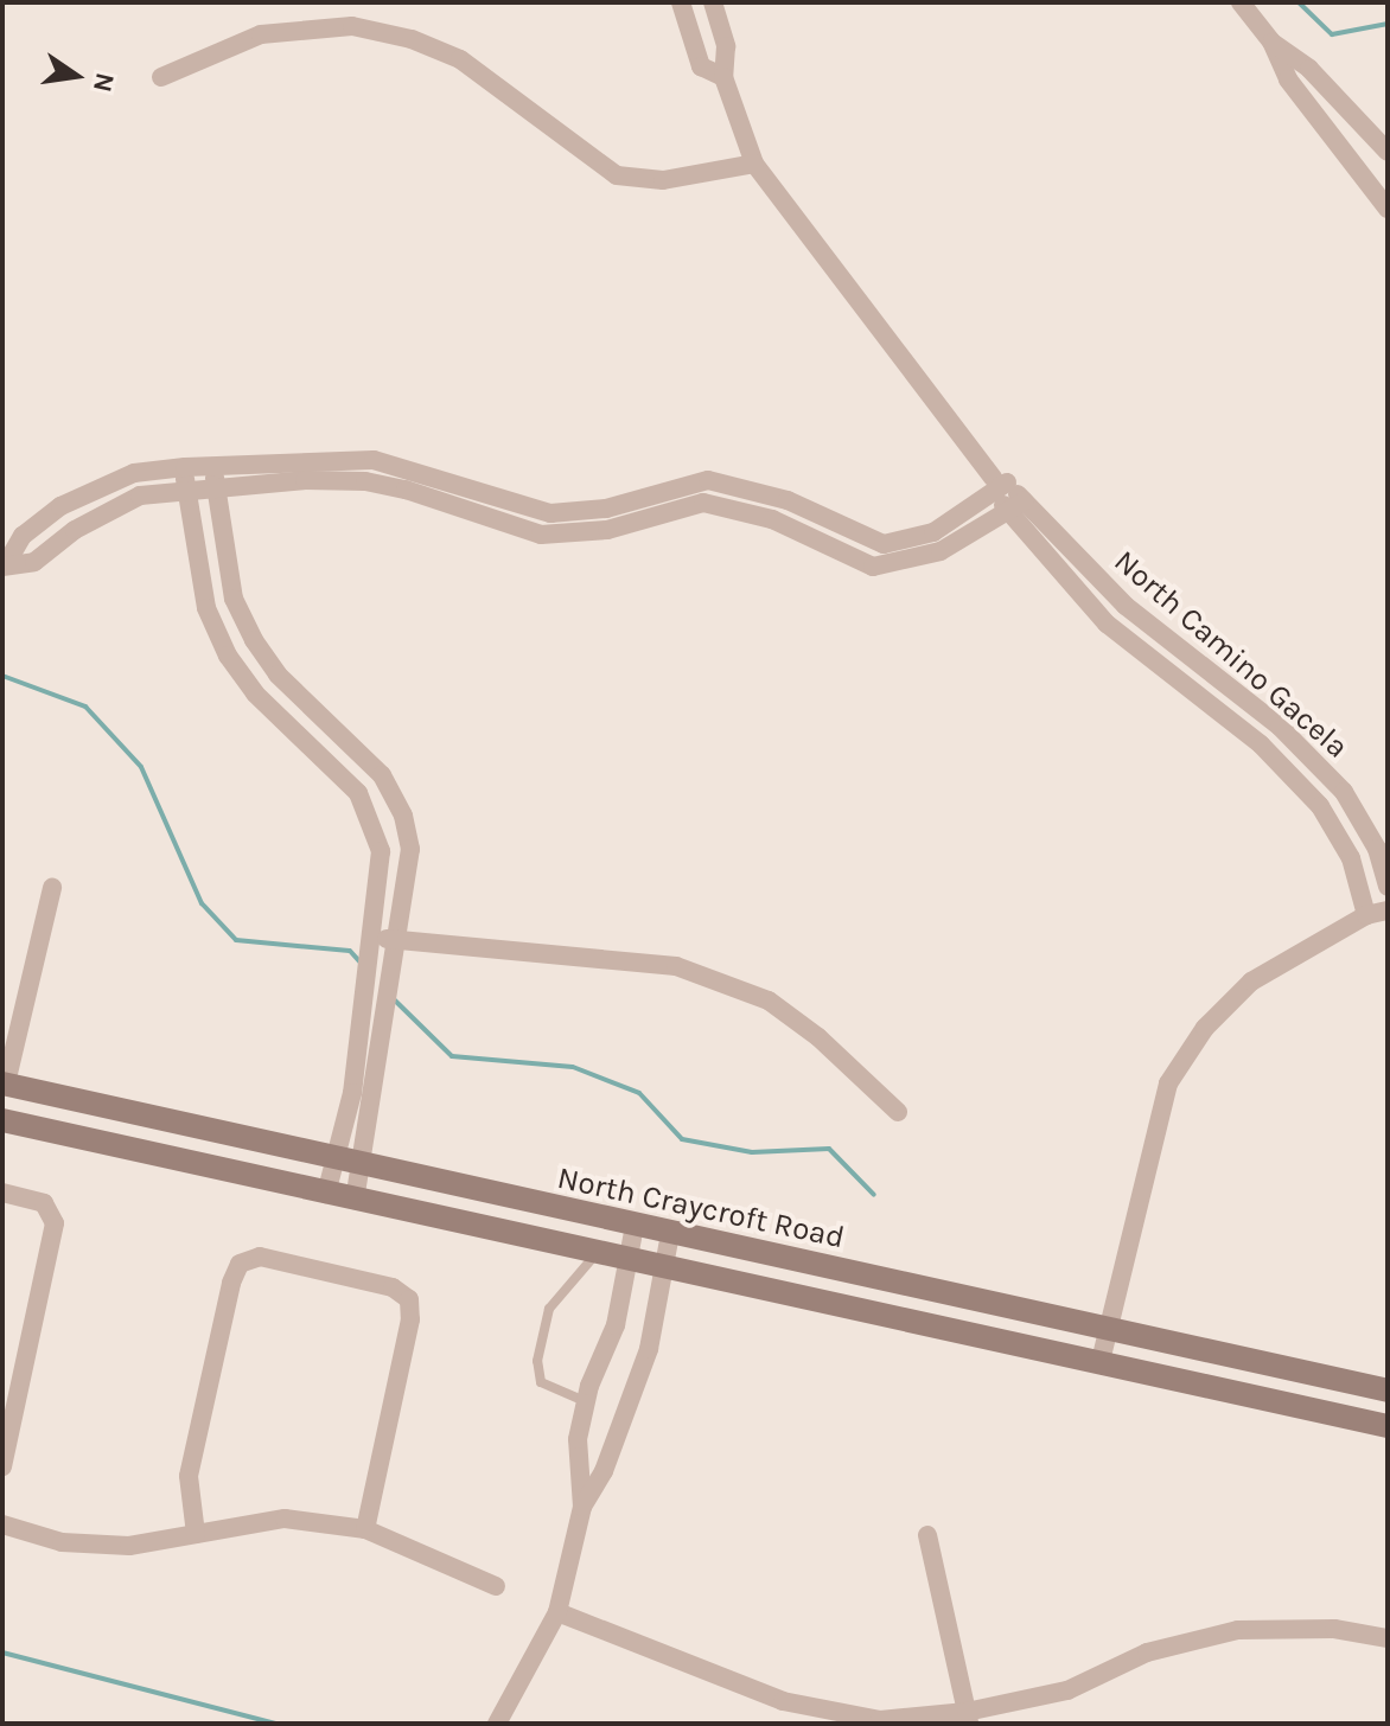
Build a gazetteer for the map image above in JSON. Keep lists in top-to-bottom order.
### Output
{
  "streets": {
    "main road": ["North Craycroft Road"],
    "street": ["North Camino Gacela"]
  },
  "north": "right"
}
